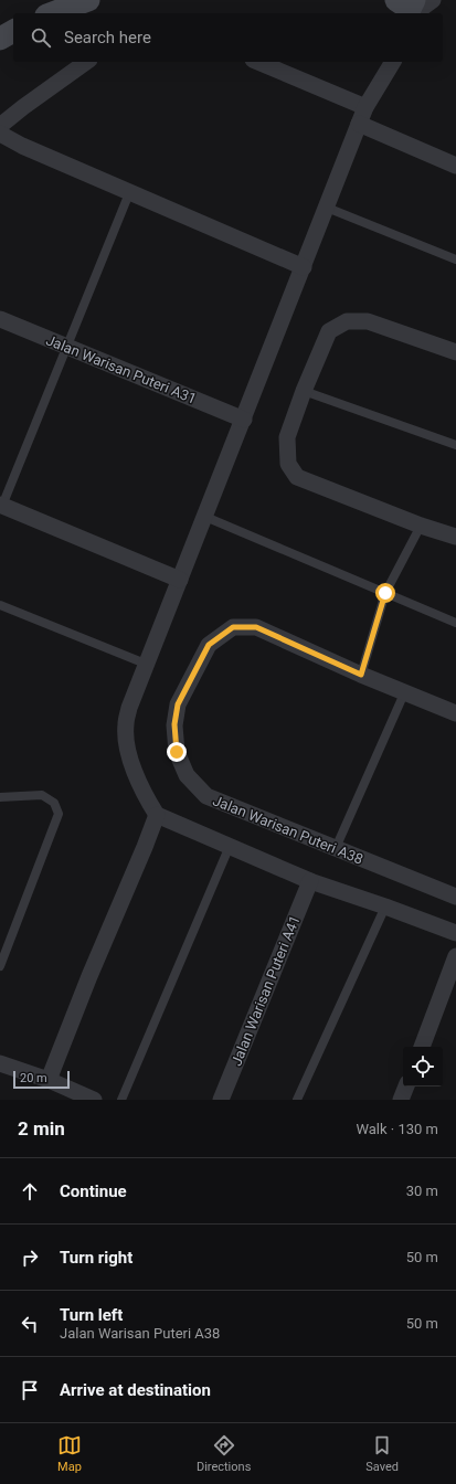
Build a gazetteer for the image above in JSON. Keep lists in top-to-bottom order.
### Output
{
  "streets": {
    "street": ["Jalan Warisan Puteri A31", "Jalan Warisan Puteri A38", "Jalan Warisan Puteri A41"]
  },
  "scale_bar": "20 m",
  "page": {
    "search": "Search here",
    "scale": "20 m",
    "heading": ["2 min", "Walk · 130 m"],
    "list": [
      ["Continue", "30 m"],
      ["Turn right", "50 m"],
      ["Turn left", "Jalan Warisan Puteri A38", "50 m"],
      "Arrive at destination"
    ],
    "nav": ["Map", "Directions", "Saved"]
  }
}
